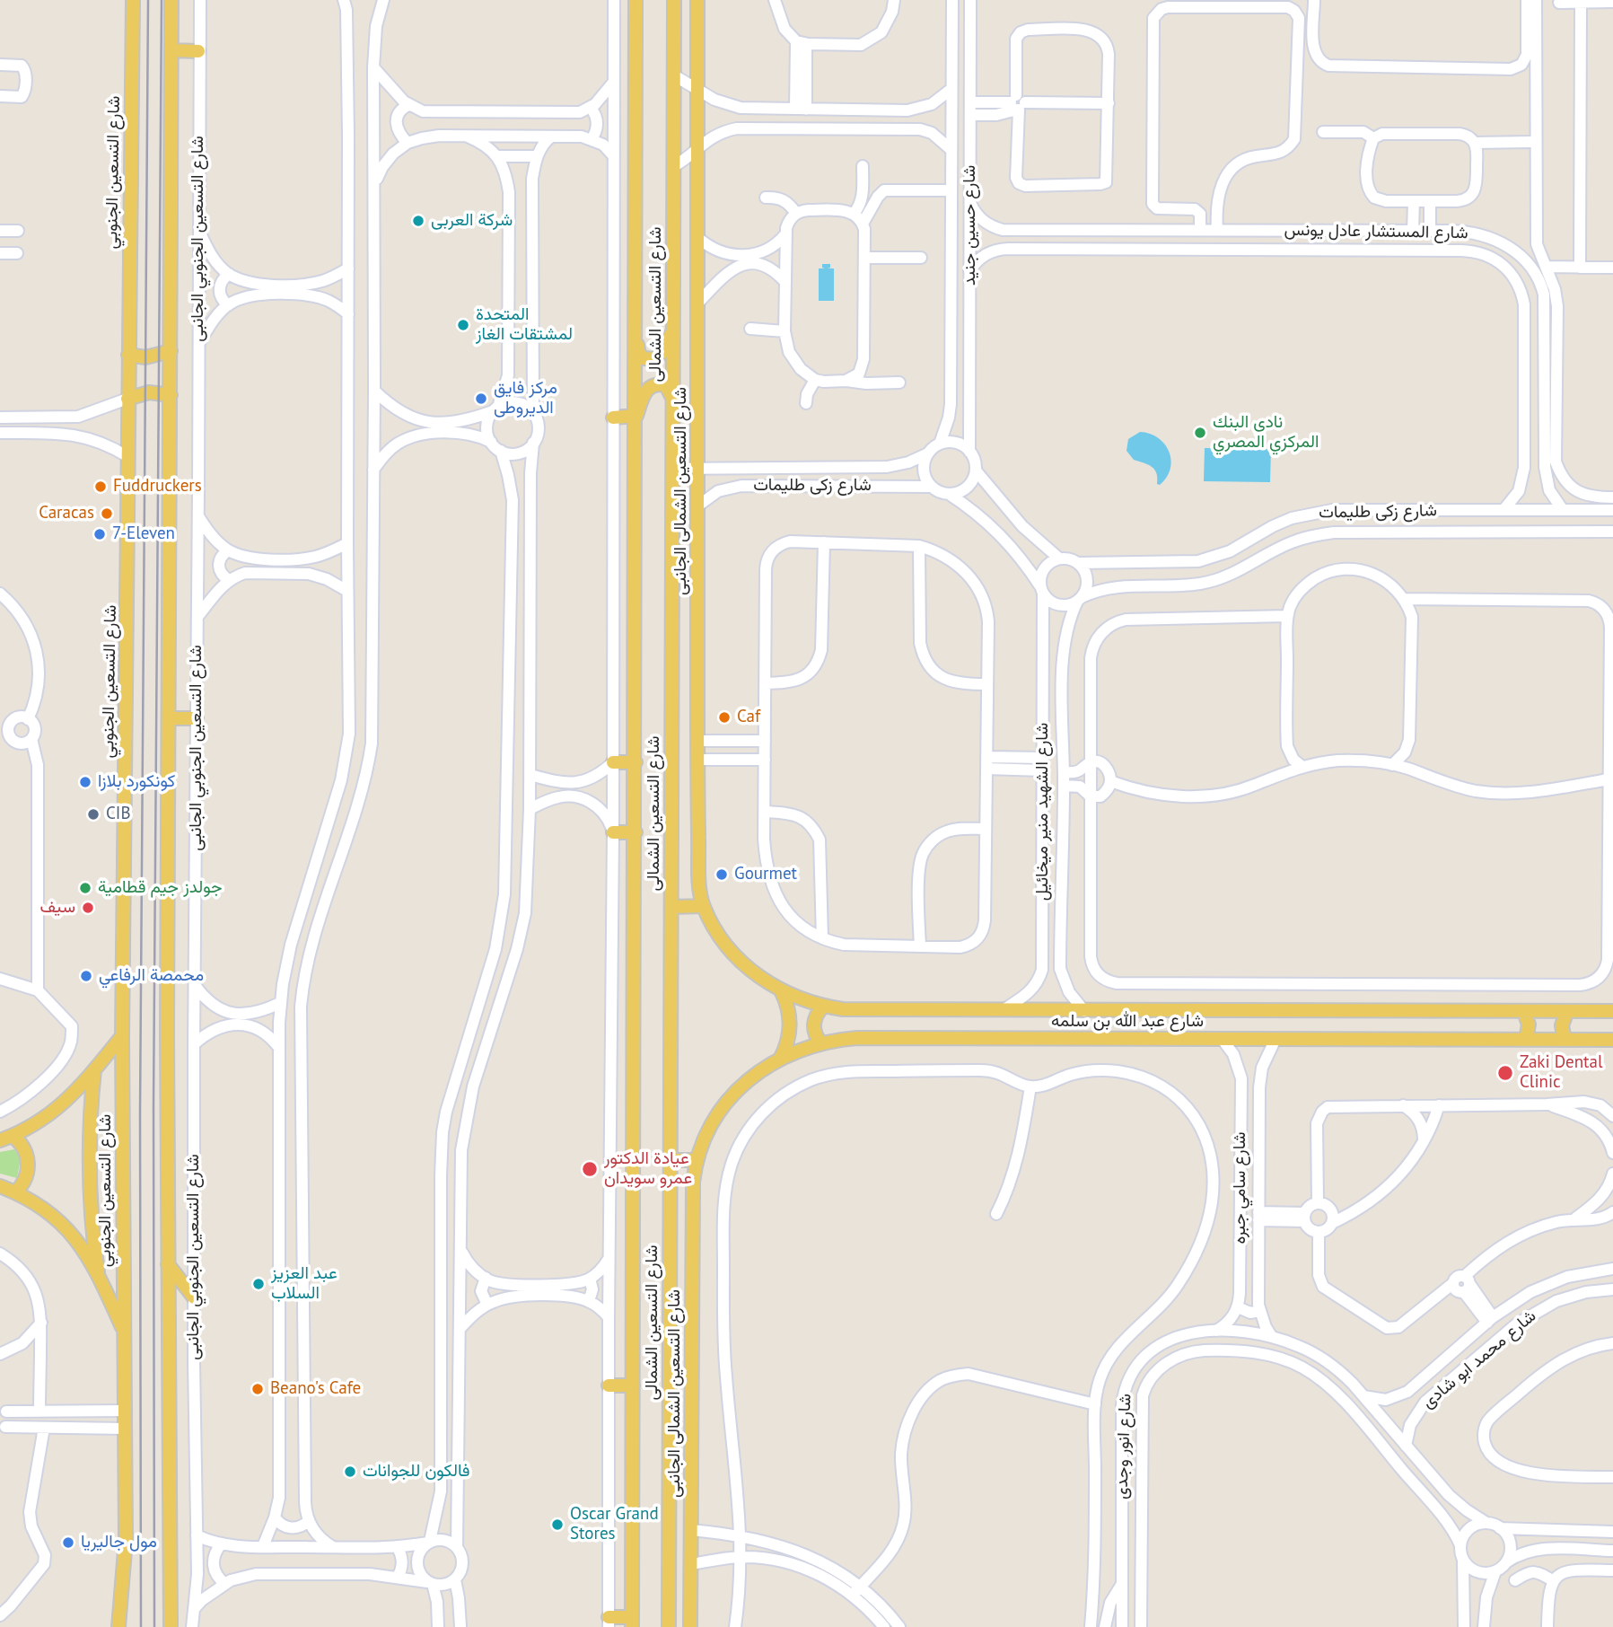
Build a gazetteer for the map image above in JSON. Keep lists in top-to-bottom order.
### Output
{
  "streets": {
    "main road": [
      "شارع التسعين الجنوبي",
      "شارع التسعين الشمالى",
      "شارع التسعين الشمالى الجانبى",
      "شارع عبد الله بن سلمه"
    ],
    "street": [
      "شارع حسين جنيد",
      "شارع المستشار عادل يونس",
      "شارع التسعين الجنوبي الجانبى",
      "شارع زكى طليمات",
      "شارع الشهيد منير ميخائيل",
      "شارع سامي جبره",
      "شارع محمد ابو شادى",
      "شارع انور وجدى"
    ]
  },
  "crossings": [
    ["شارع حسين جنيد", "شارع المستشار عادل يونس"],
    ["شارع حسين جنيد", "شارع زكى طليمات"],
    ["شارع المستشار عادل يونس", "شارع زكى طليمات"],
    ["شارع التسعين الشمالى", "شارع زكى طليمات"],
    ["شارع زكى طليمات", "شارع التسعين الشمالى الجانبى"],
    ["شارع زكى طليمات", "شارع الشهيد منير ميخائيل"],
    ["شارع التسعين الشمالى الجانبى", "شارع عبد الله بن سلمه"],
    ["شارع الشهيد منير ميخائيل", "شارع عبد الله بن سلمه"],
    ["شارع عبد الله بن سلمه", "شارع سامي جبره"],
    ["شارع سامي جبره", "شارع انور وجدى"],
    ["شارع محمد ابو شادى", "شارع انور وجدى"]
  ],
  "places": [
    "شركة العربى",
    "المتحدة لمشتقات الغاز",
    "مركز فايق الديروطى",
    "نادي البنك المركزي المصري",
    "Fuddruckers",
    "Caracas",
    "7-Eleven",
    "Caf",
    "كونكورد بلازا",
    "CIB",
    "Gourmet",
    "جولدز جيم قطامية",
    "سيف",
    "محمصة الرفاعي",
    "Zaki Dental Clinic",
    "عيادة الدكتور عمرو سويدان",
    "عبد العزيز السلاب",
    "Beano's Cafe",
    "فالكون للجوانات",
    "Oscar Grand Stores",
    "مول جاليريا"
  ]
}
